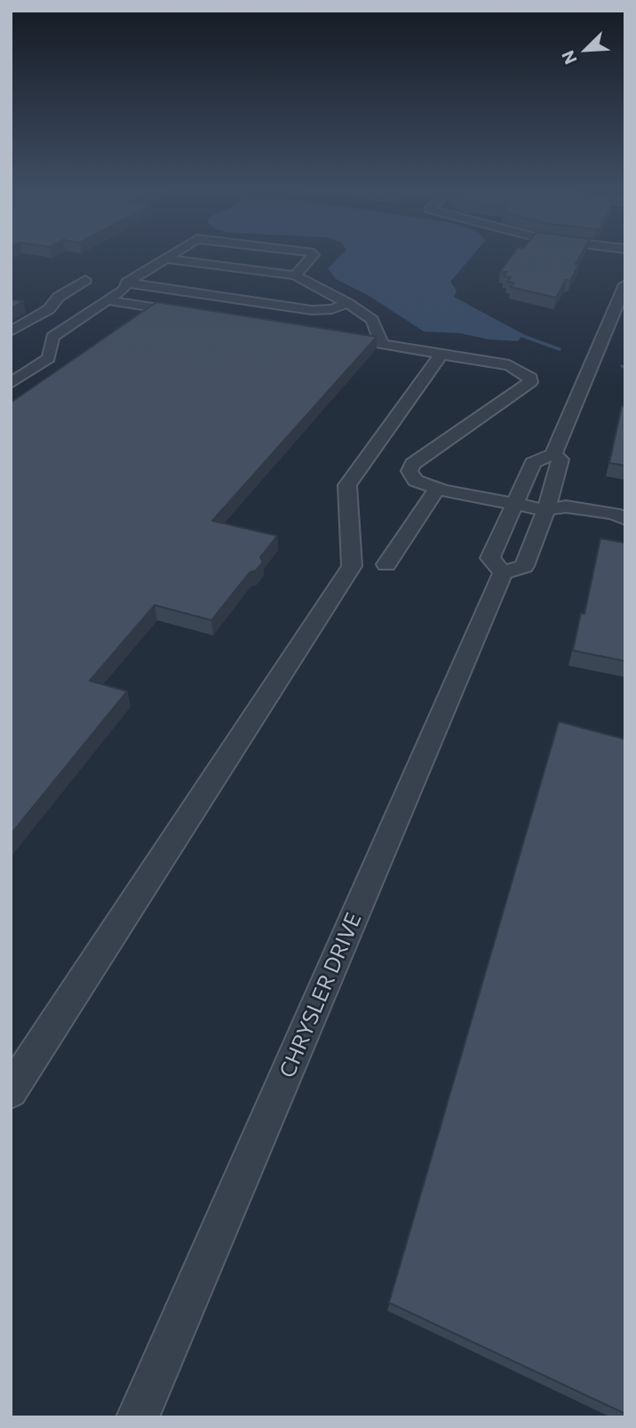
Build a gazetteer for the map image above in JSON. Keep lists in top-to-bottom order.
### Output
{
  "streets": {
    "street": ["CHRYSLER DRIVE"]
  },
  "north": "bottom left"
}
